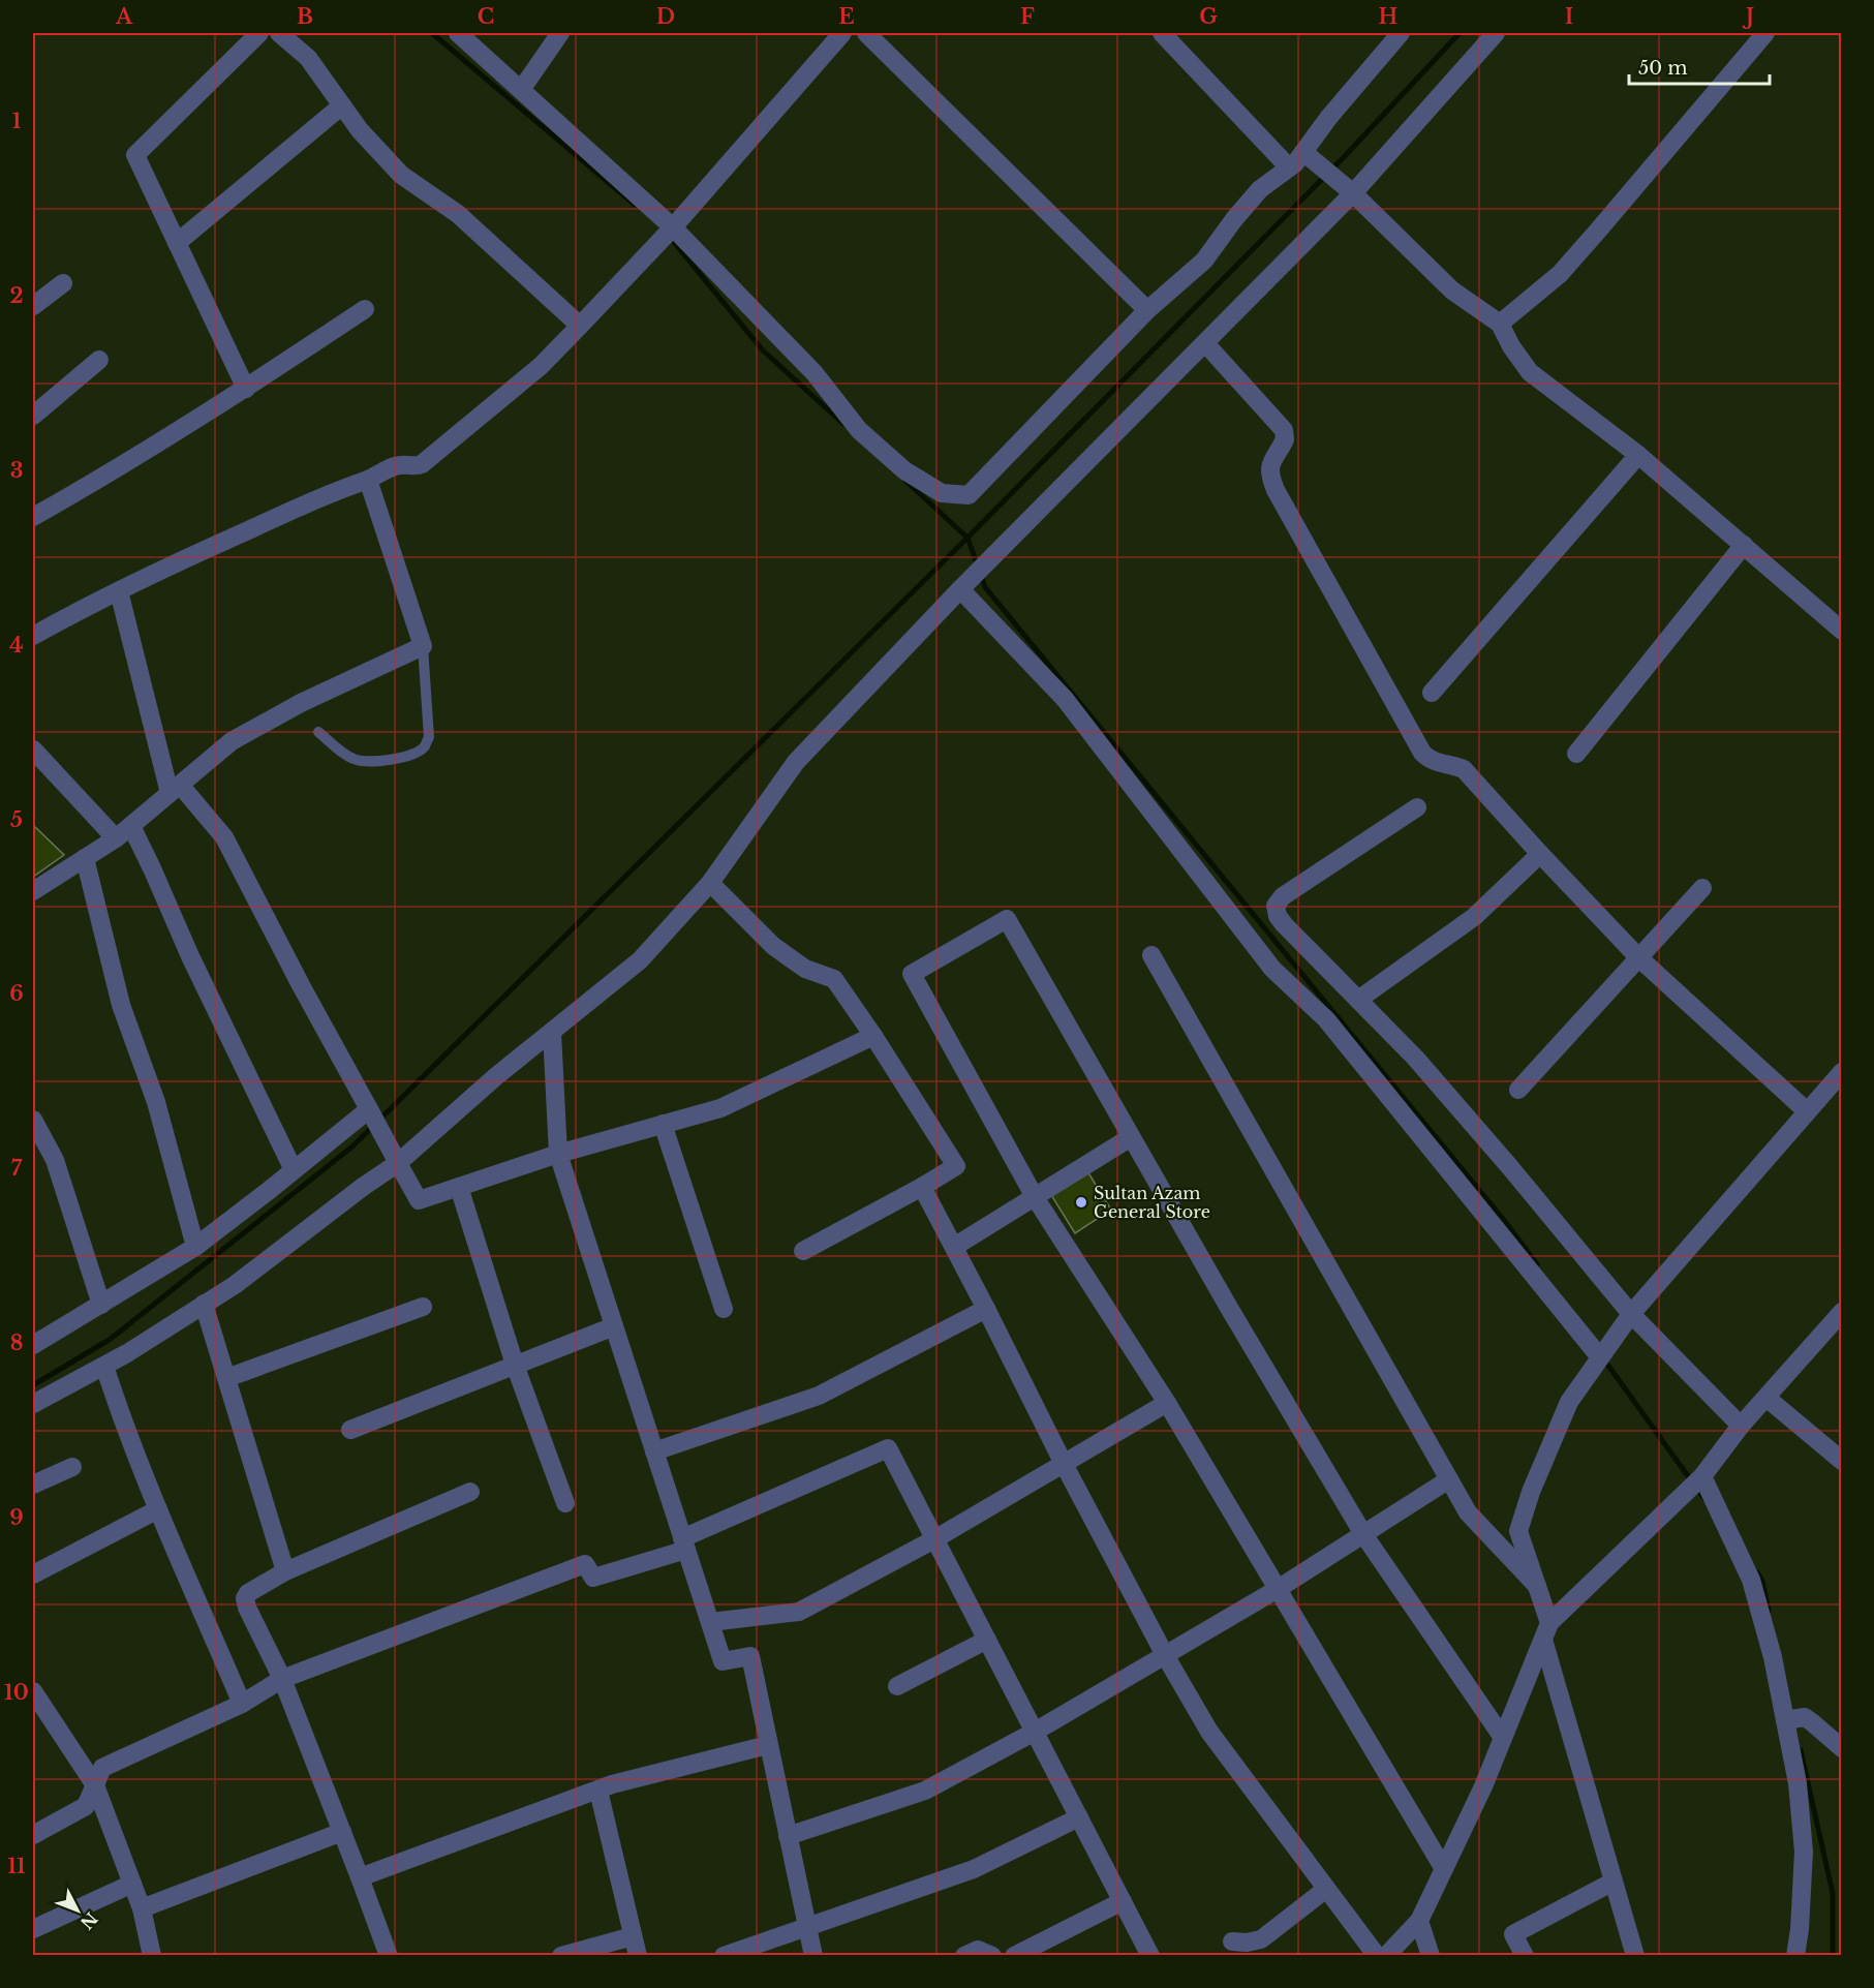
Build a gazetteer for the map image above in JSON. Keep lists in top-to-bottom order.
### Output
{
  "places": ["Sultan Azam General Store"],
  "scale_bar": "50 m",
  "north": "bottom right",
  "grid": {
    "columns": [
      "A",
      "B",
      "C",
      "D",
      "E",
      "F",
      "G",
      "H",
      "I",
      "J"
    ],
    "rows": [
      "1",
      "2",
      "3",
      "4",
      "5",
      "6",
      "7",
      "8",
      "9",
      "10",
      "11"
    ]
  }
}
